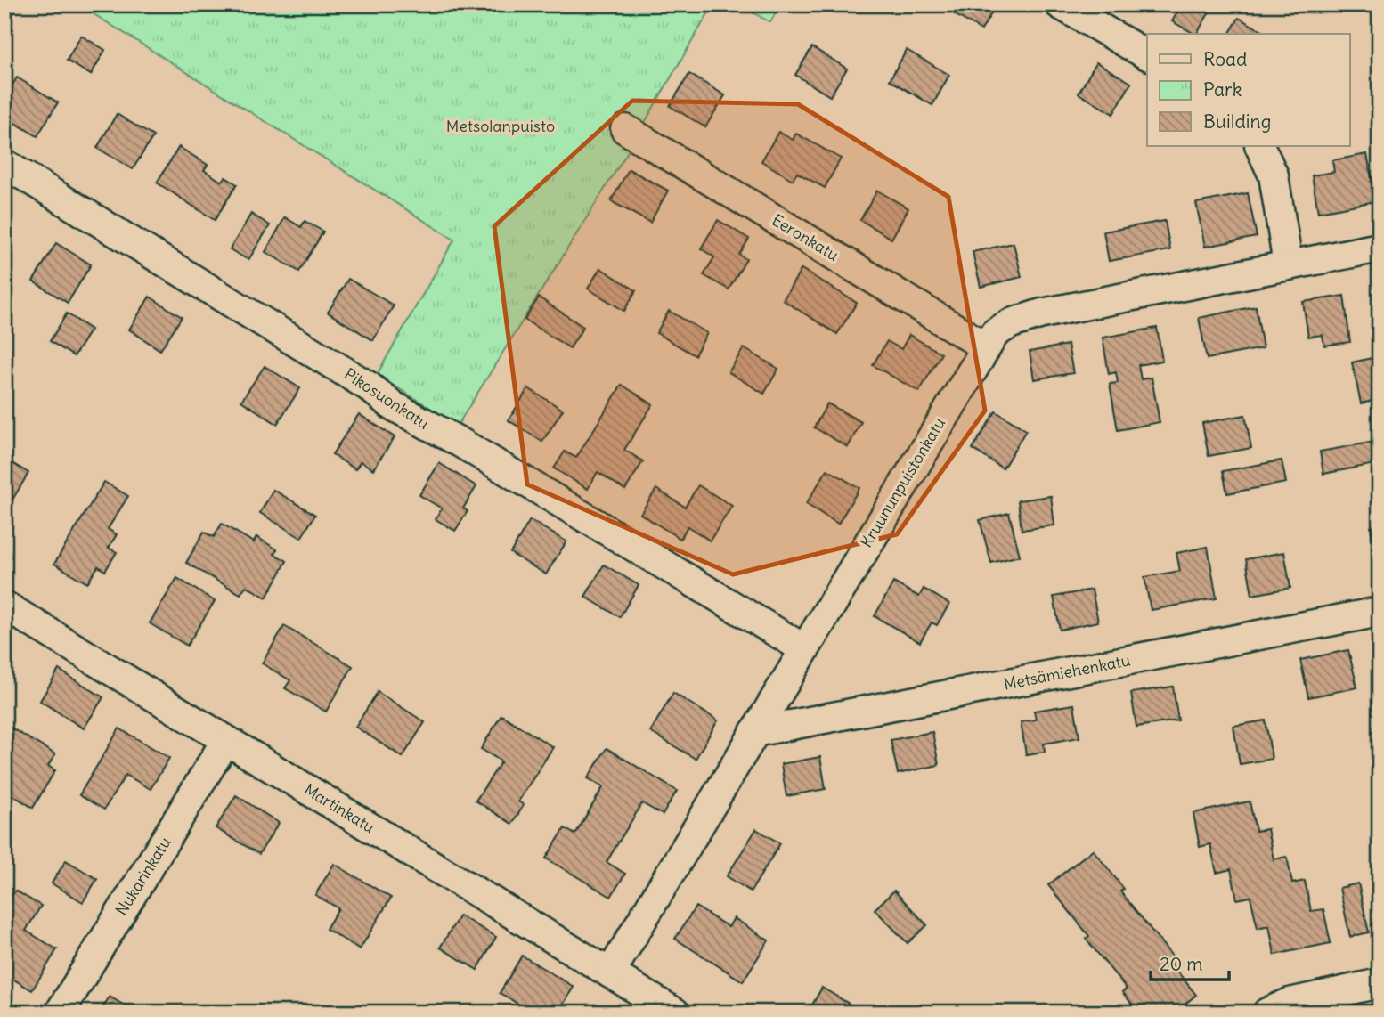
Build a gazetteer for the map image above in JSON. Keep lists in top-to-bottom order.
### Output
{
  "streets": {
    "street": [
      "Eeronkatu",
      "Pikosuonkatu",
      "Kruununpuistonkatu",
      "Metsämiehenkatu",
      "Martinkatu",
      "Nukarinkatu"
    ]
  },
  "crossings": [
    ["Eeronkatu", "Kruununpuistonkatu"],
    ["Pikosuonkatu", "Kruununpuistonkatu"],
    ["Kruununpuistonkatu", "Metsämiehenkatu"],
    ["Kruununpuistonkatu", "Martinkatu"],
    ["Martinkatu", "Nukarinkatu"]
  ],
  "parks": ["Metsolanpuisto"],
  "legend": ["Road", "Park", "Building"],
  "scale_bar": "20 m"
}
